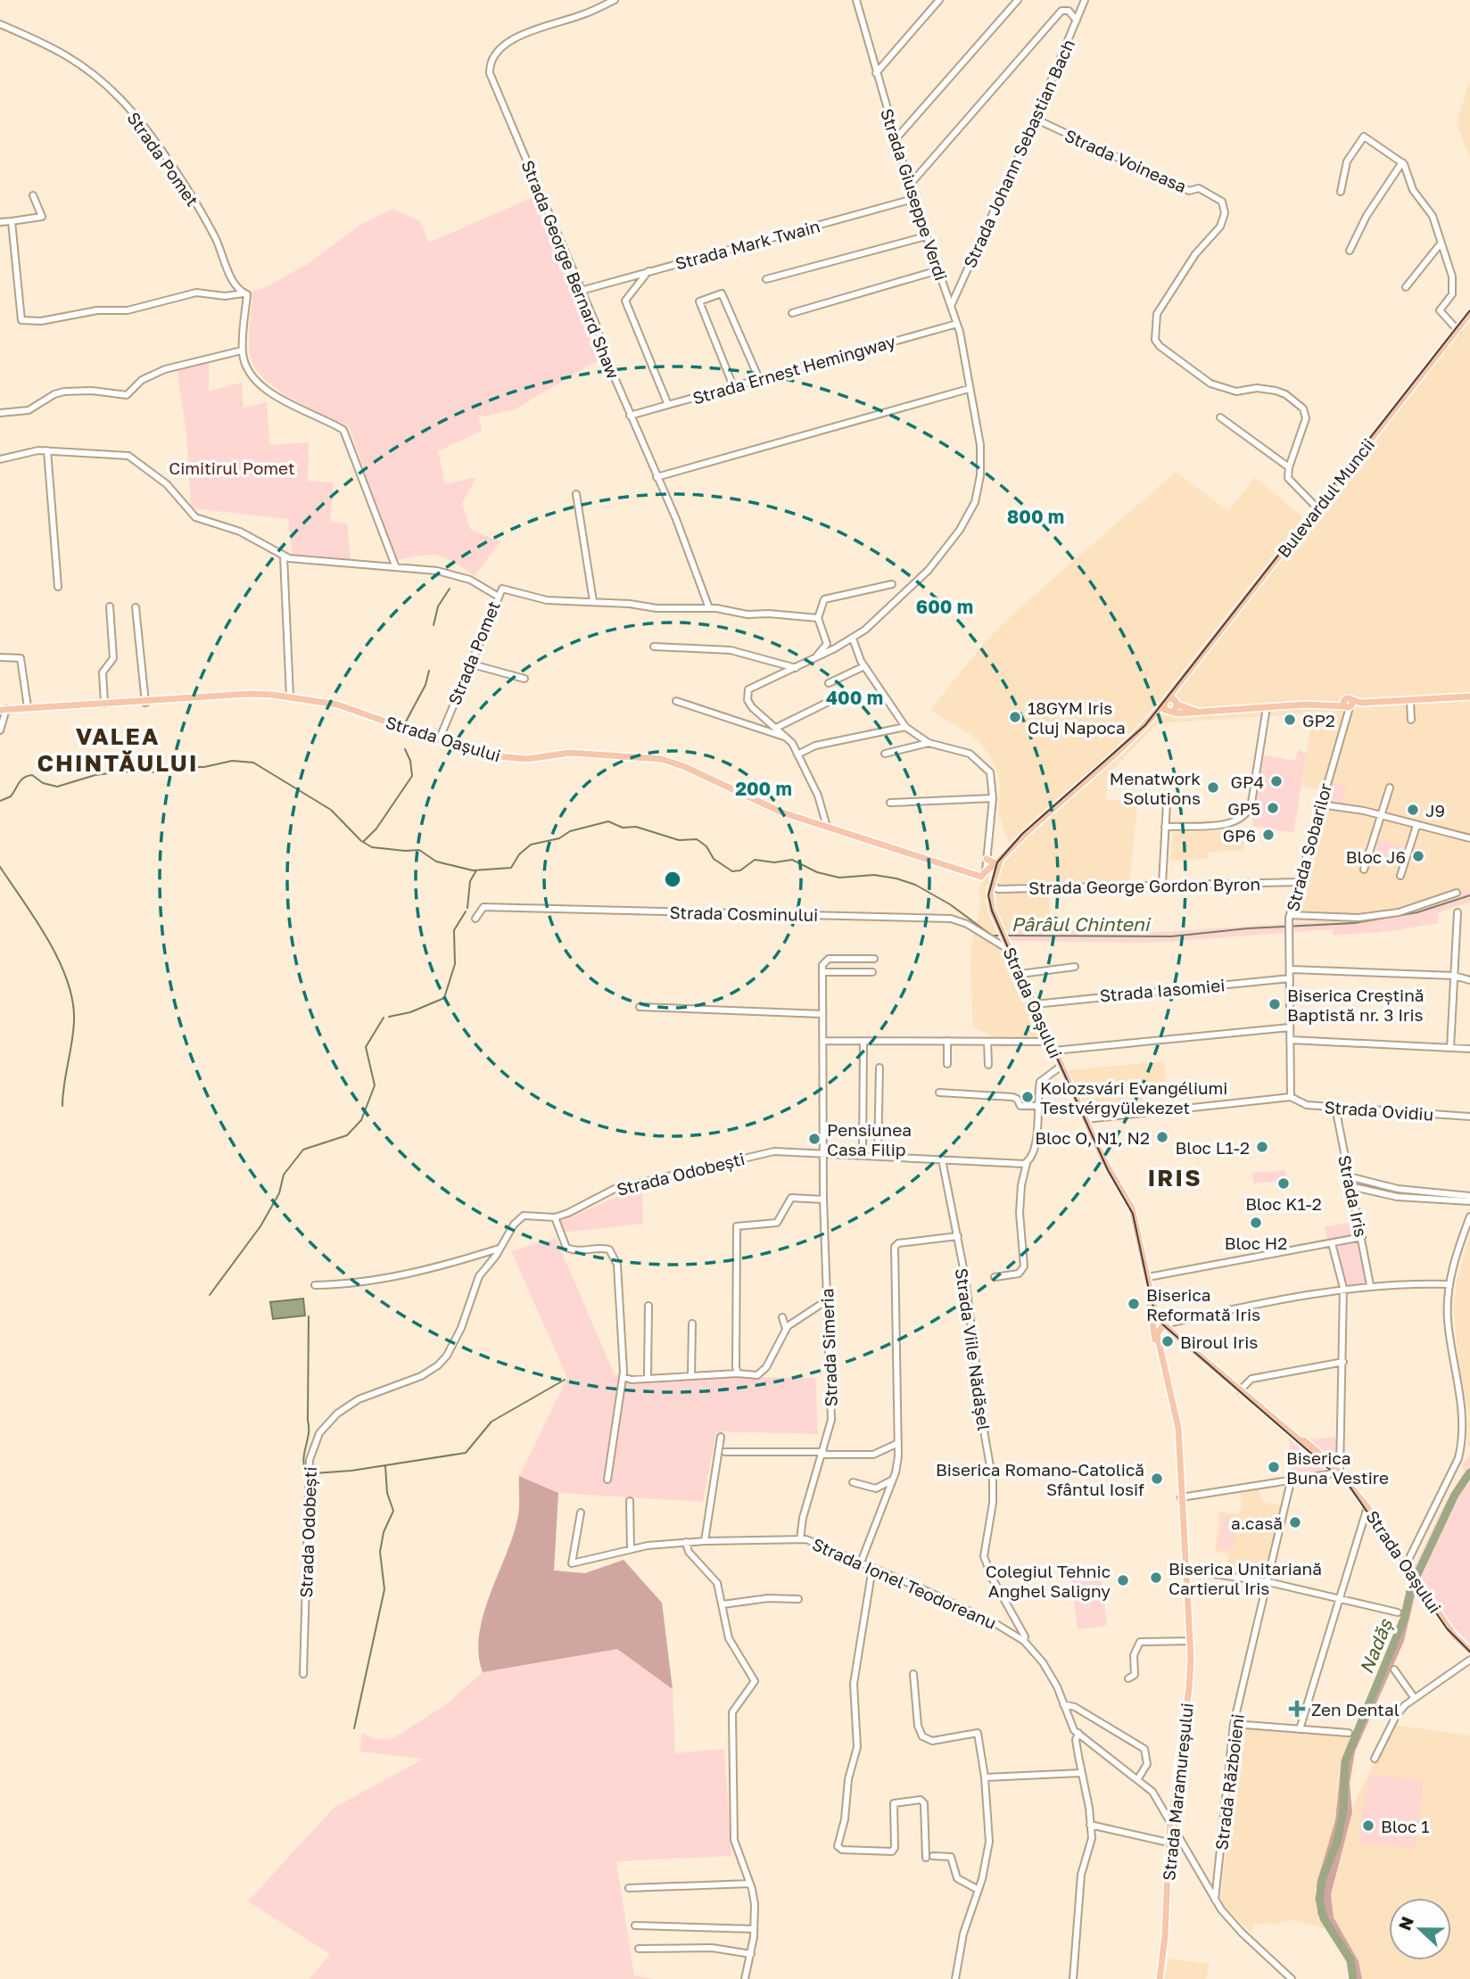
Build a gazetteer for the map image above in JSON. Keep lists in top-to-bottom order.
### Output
{
  "streets": {
    "main road": ["Bulevardul Muncii", "Strada Oașului", "Strada Maramureșului"],
    "street": [
      "Strada Johann Sebastian Bach",
      "Strada Pomet",
      "Strada Voineasa",
      "Strada Giuseppe Verdi",
      "Strada Mark Twain",
      "Strada George Bernard Shaw",
      "Strada Ernest Hemingway",
      "Strada Sobarilor",
      "Strada George Gordon Byron",
      "Strada Cosminului",
      "Strada Iasomiei",
      "Strada Ovidiu",
      "Strada Odobești",
      "Strada Iris",
      "Strada Simeria",
      "Strada Viile Nădășel",
      "Strada Ionel Teodoreanu",
      "Strada Războieni"
    ]
  },
  "crossings": [
    ["Strada Johann Sebastian Bach", "Strada Voineasa"],
    ["Strada Johann Sebastian Bach", "Strada Giuseppe Verdi"],
    ["Strada Pomet", "Strada Oașului"],
    ["Strada Giuseppe Verdi", "Strada Mark Twain"],
    ["Strada Giuseppe Verdi", "Strada Ernest Hemingway"],
    ["Strada Mark Twain", "Strada George Bernard Shaw"],
    ["Strada George Bernard Shaw", "Strada Ernest Hemingway"],
    ["Bulevardul Muncii", "Strada Oașului"],
    ["Bulevardul Muncii", "Strada George Gordon Byron"],
    ["Strada Oașului", "Strada George Gordon Byron"],
    ["Strada Oașului", "Strada Cosminului"],
    ["Strada Oașului", "Strada Iasomiei"],
    ["Strada Oașului", "Strada Iris"],
    ["Strada Oașului", "Strada Maramureșului"],
    ["Strada Sobarilor", "Strada George Gordon Byron"],
    ["Strada Sobarilor", "Strada Iasomiei"],
    ["Strada Sobarilor", "Strada Ovidiu"],
    ["Strada Ovidiu", "Strada Iris"],
    ["Strada Odobești", "Strada Simeria"],
    ["Strada Odobești", "Strada Viile Nădășel"],
    ["Strada Simeria", "Strada Ionel Teodoreanu"],
    ["Strada Viile Nădășel", "Strada Ionel Teodoreanu"]
  ],
  "districts": ["VALEA CHINTĂULUI", "IRIS"],
  "water": ["Pârâul Chinteni", "Nadăș"],
  "parks": ["Cimitirul Pomet"],
  "places": {
    "other": [
      "18GYM Iris Cluj Napoca",
      "GP2",
      "GP4",
      "Menatwork Solutions",
      "GP5",
      "J9",
      "GP6",
      "Bloc J6",
      "Biserica Creștină Baptistă nr. 3 Iris",
      "Kolozsvári Evangéliumi Testvérgyülekezet",
      "Bloc O, N1, N2",
      "Pensiunea Casa Filip",
      "Bloc L1-2",
      "Bloc K1-2",
      "Bloc H2",
      "Biserica Reformată Iris",
      "Biroul Iris",
      "Biserica Buna Vestire",
      "Biserica Romano-Catolică Sfântul Iosif",
      "a.casă",
      "Biserica Unitariană Cartierul Iris",
      "Colegiul Tehnic Anghel Saligny",
      "Bloc 1"
    ],
    "health": ["Zen Dental"]
  },
  "north": "left",
  "rings": [
    "800 m",
    "600 m",
    "400 m",
    "200 m"
  ]
}
